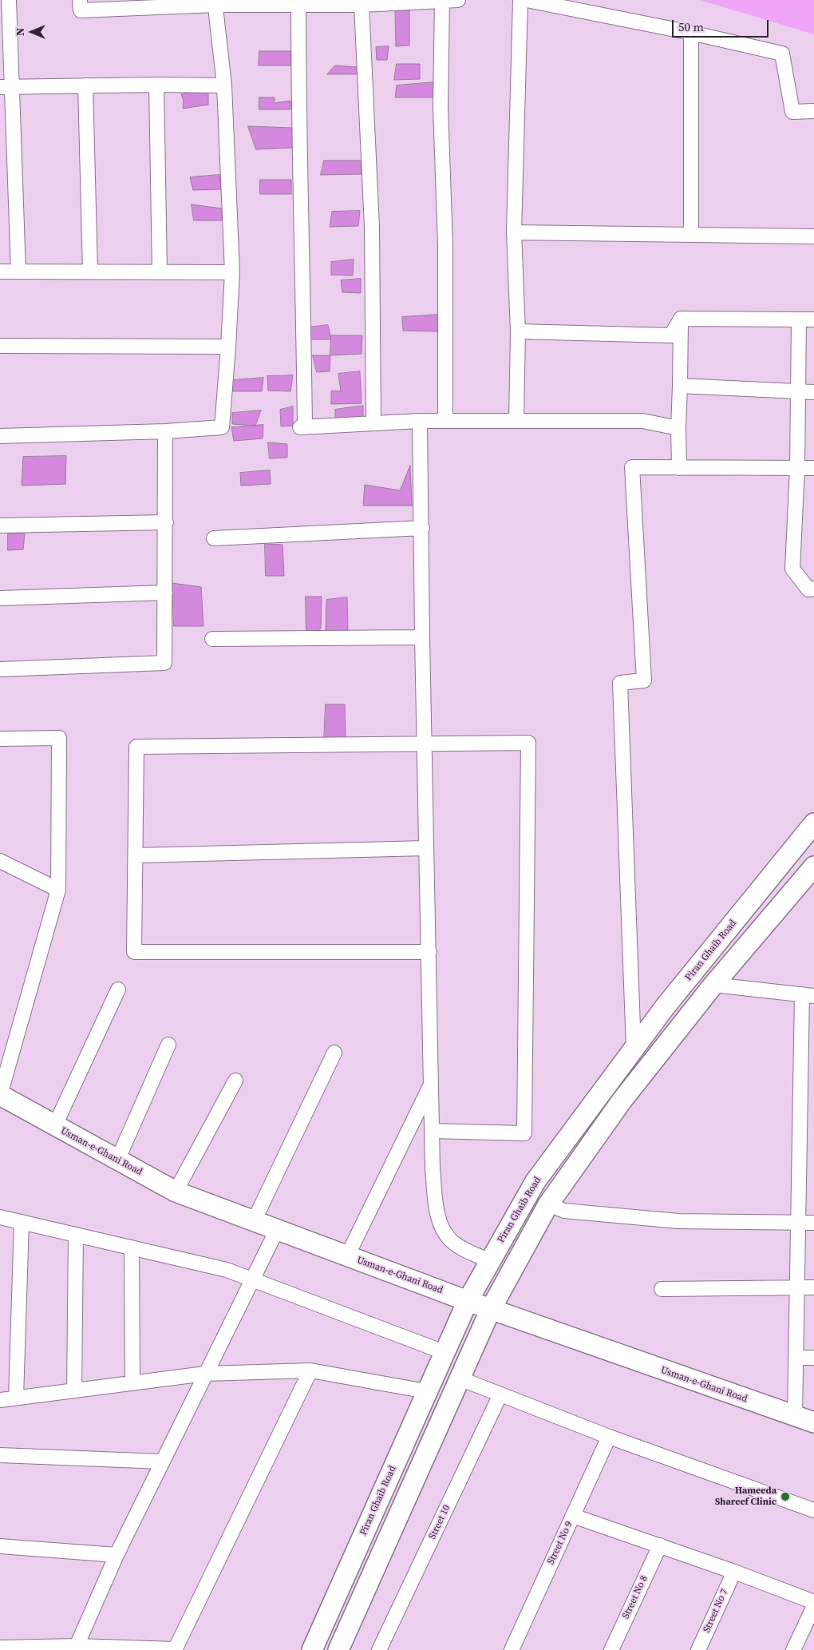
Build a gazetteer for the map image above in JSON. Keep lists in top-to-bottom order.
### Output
{
  "streets": {
    "main road": ["Piran Ghaib Road", "Usman-e-Ghani Road"],
    "street": [
      "Street 10",
      "Street No 9",
      "Street No 8",
      "Street No 7"
    ]
  },
  "crossings": [
    ["Piran Ghaib Road", "Usman-e-Ghani Road"]
  ],
  "places": ["Hameeda Shareef Clinic"],
  "scale_bar": "50 m",
  "north": "left"
}
